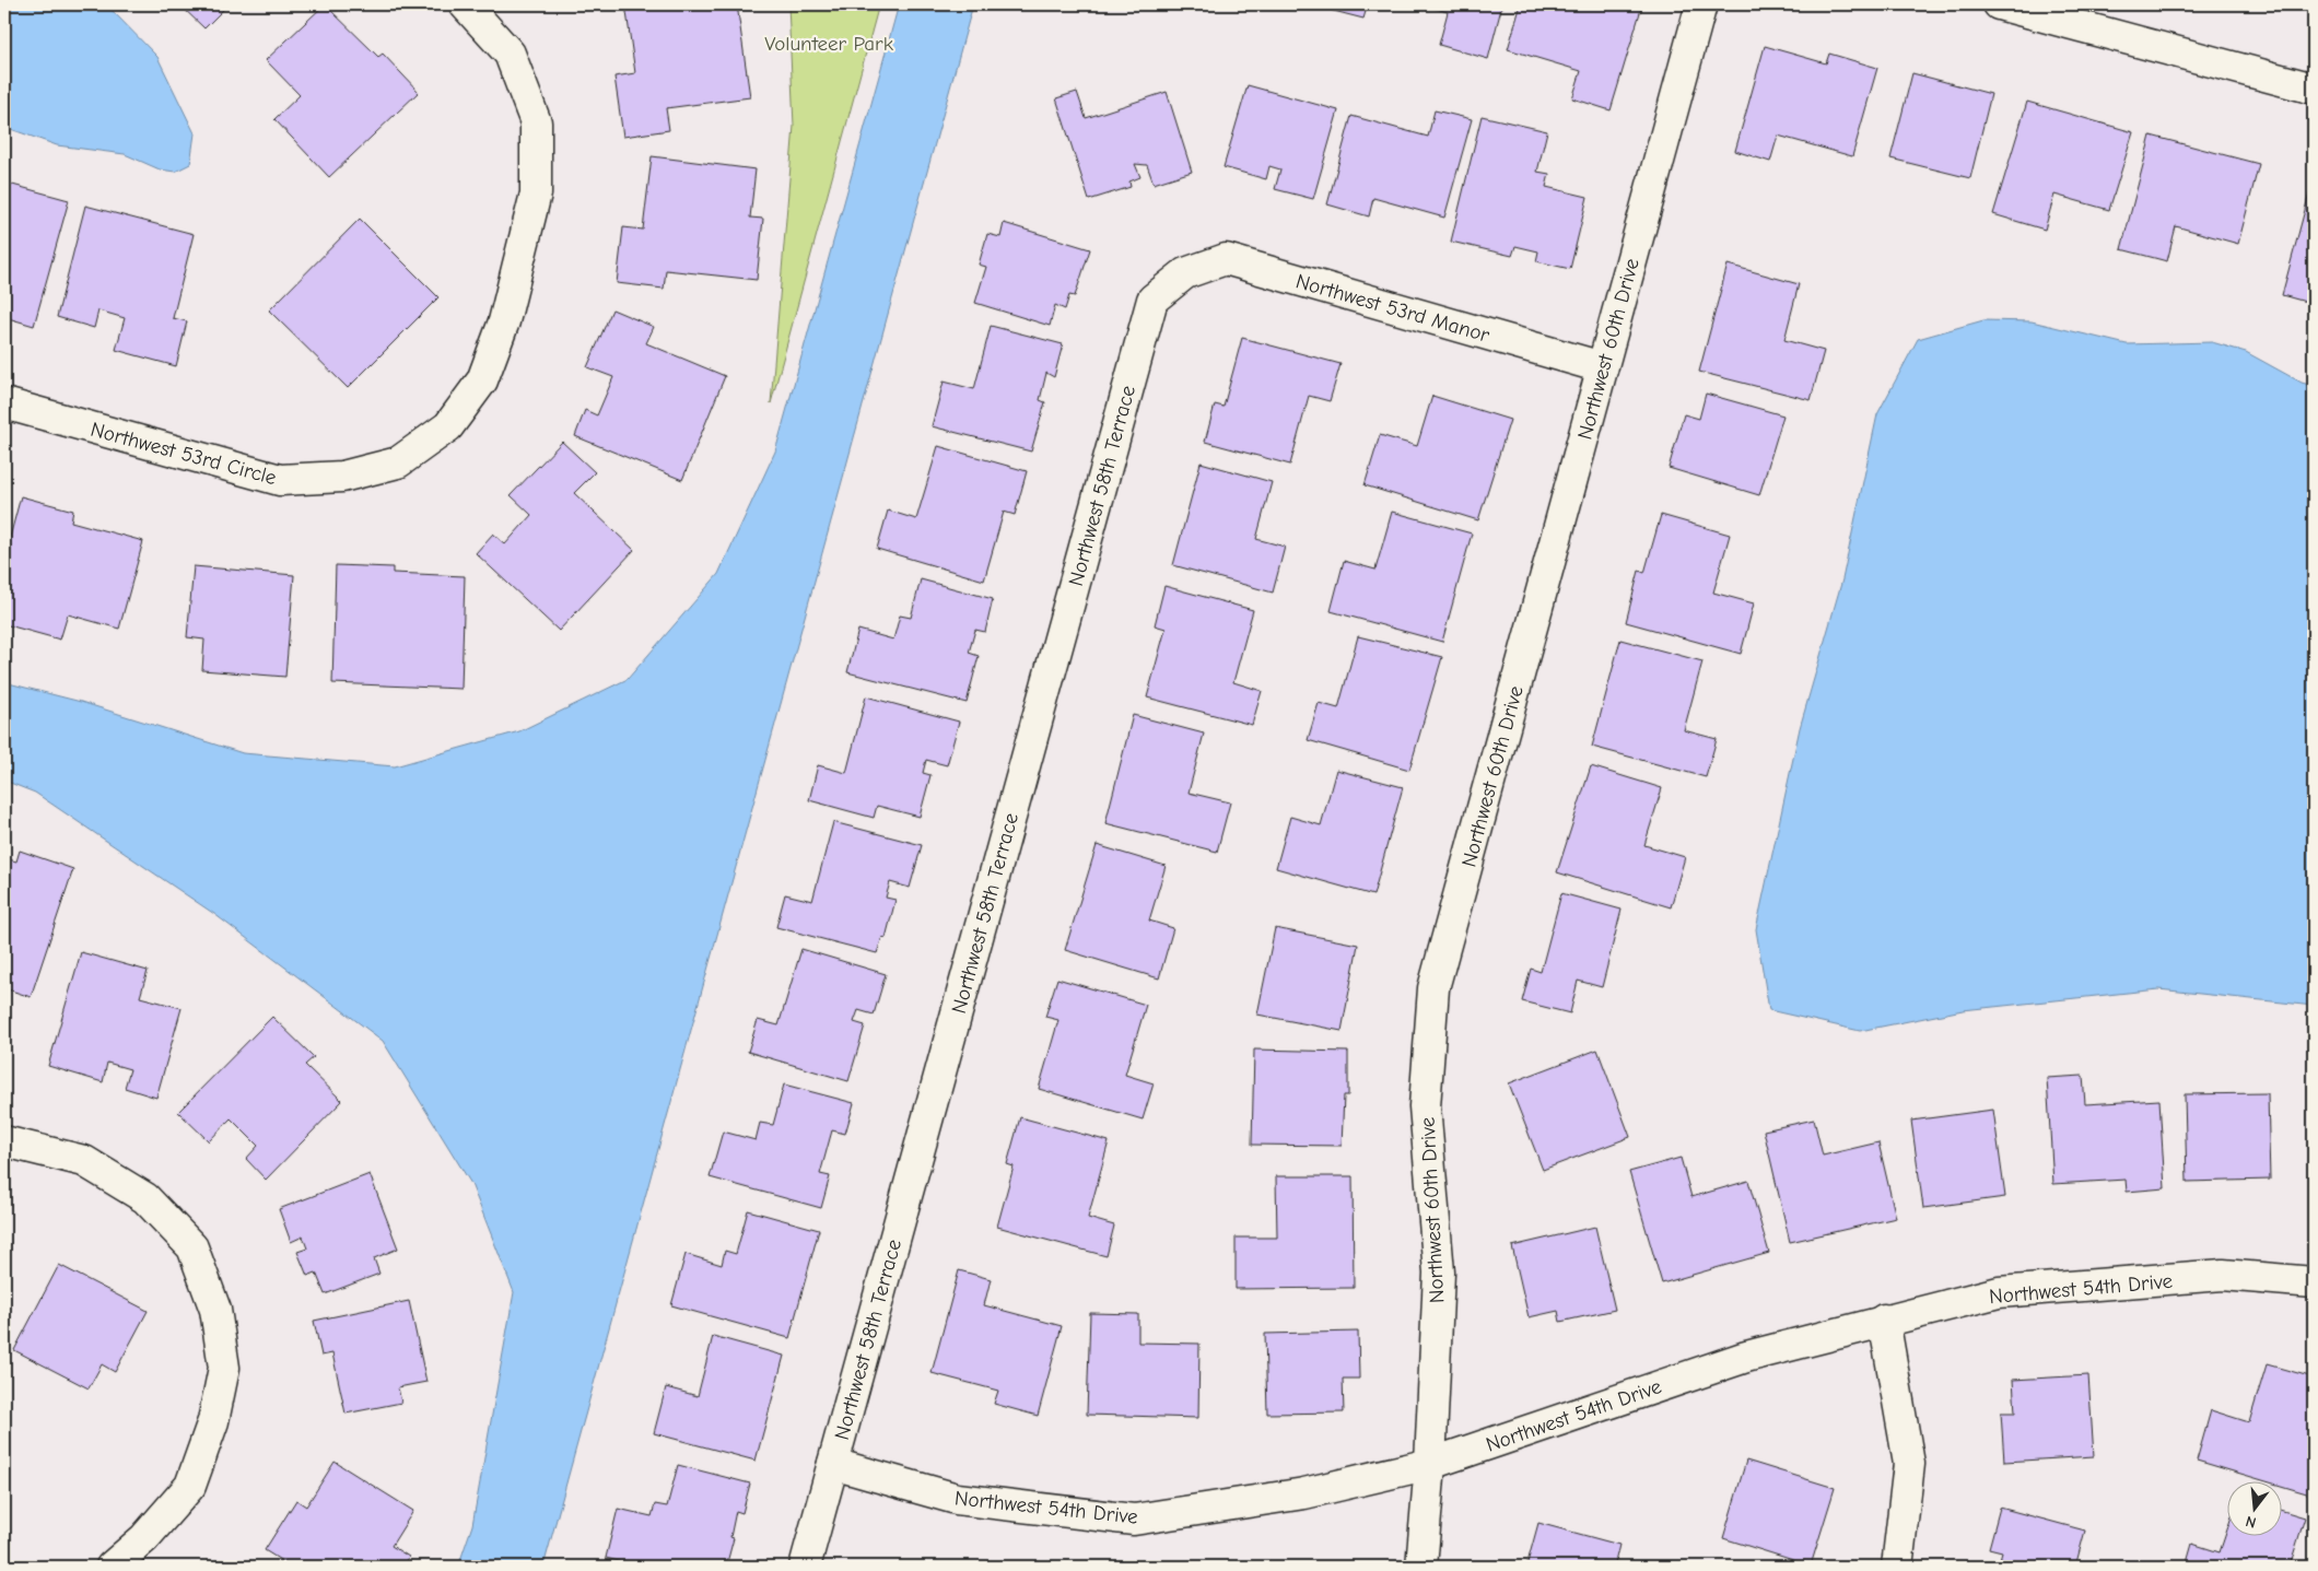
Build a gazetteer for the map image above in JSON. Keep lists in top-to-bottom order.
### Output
{
  "streets": {
    "street": [
      "Northwest 53rd Manor",
      "Northwest 60th Drive",
      "Northwest 53rd Circle",
      "Northwest 58th Terrace",
      "Northwest 54th Drive"
    ]
  },
  "crossings": [
    ["Northwest 53rd Manor", "Northwest 60th Drive"],
    ["Northwest 53rd Manor", "Northwest 58th Terrace"],
    ["Northwest 60th Drive", "Northwest 54th Drive"],
    ["Northwest 58th Terrace", "Northwest 54th Drive"]
  ],
  "parks": ["Volunteer Park"],
  "north": "bottom"
}
